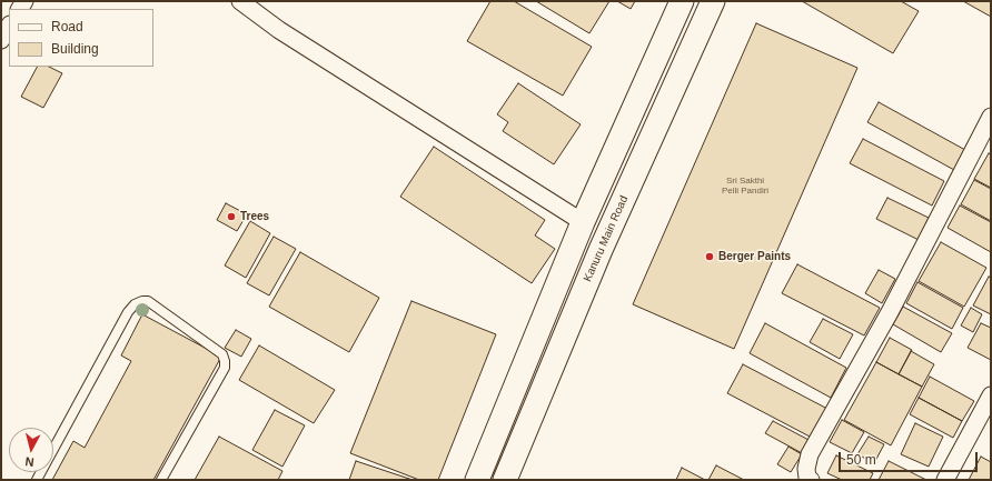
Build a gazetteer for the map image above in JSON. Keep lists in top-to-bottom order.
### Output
{
  "streets": {
    "main road": ["Kanuru Main Road"]
  },
  "places": ["Trees", "Berger Paints"],
  "house_numbers": ["Sri Sakthi Pelli Pandiri"],
  "legend": ["Road", "Building"],
  "scale_bar": "50 m",
  "north": "bottom"
}
